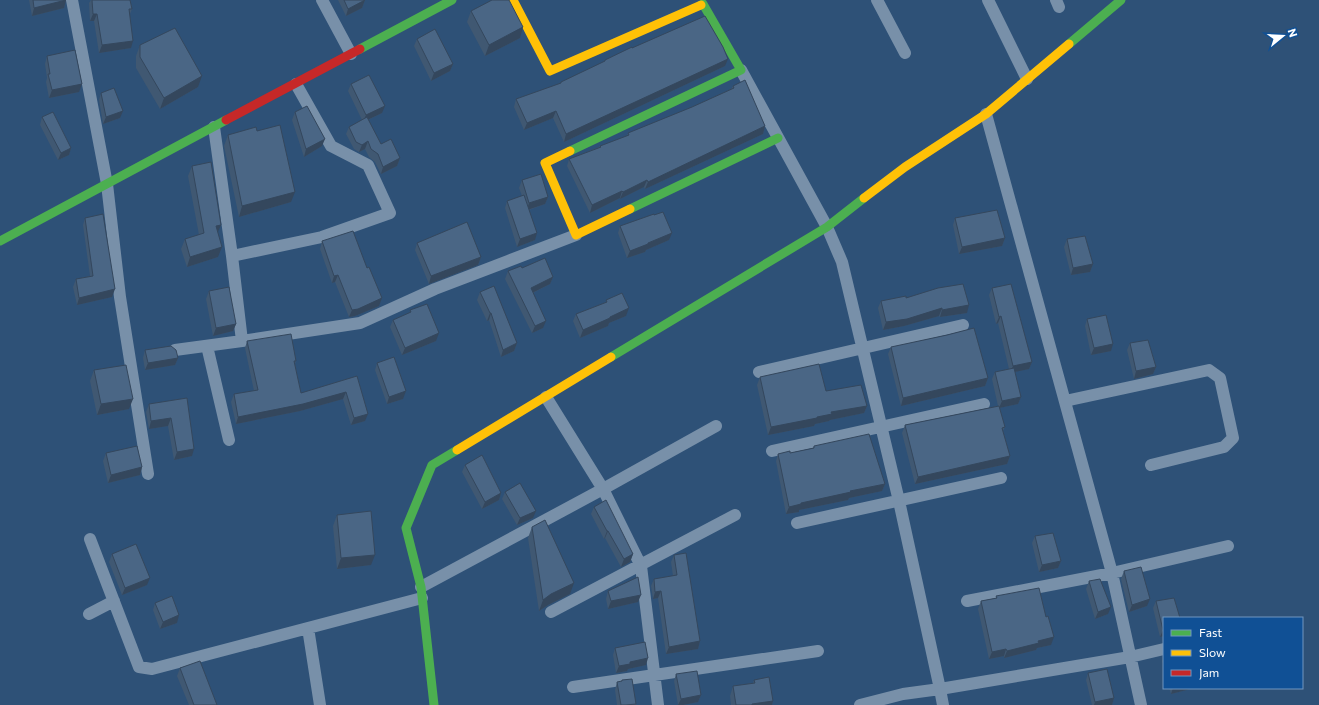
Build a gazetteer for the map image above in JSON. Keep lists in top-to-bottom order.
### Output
{
  "legend": ["Fast", "Slow", "Jam"],
  "north": "right"
}
